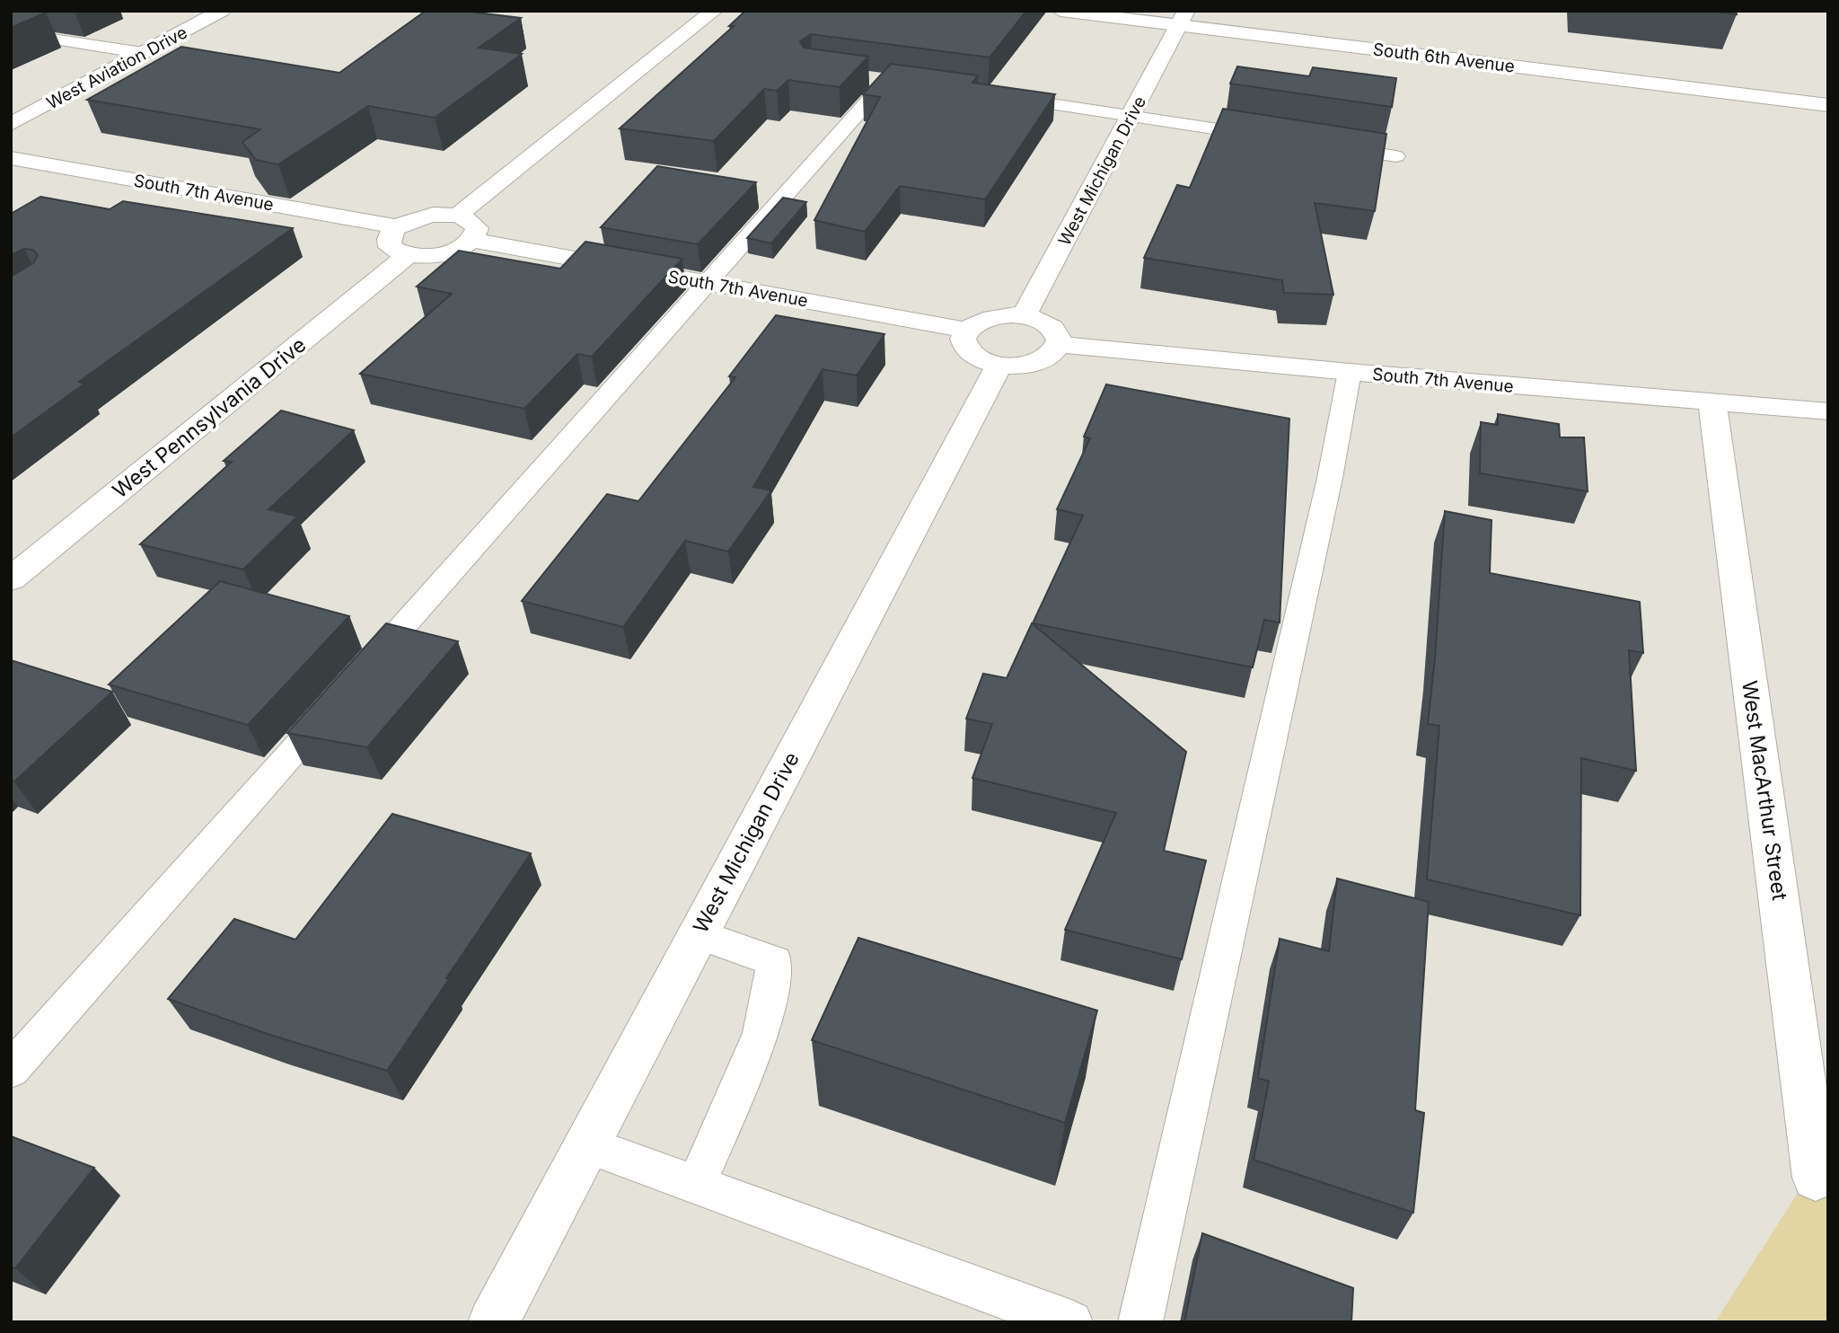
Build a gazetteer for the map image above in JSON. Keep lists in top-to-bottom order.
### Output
{
  "streets": {
    "street": [
      "South 6th Avenue",
      "West Aviation Drive",
      "West Michigan Drive",
      "South 7th Avenue",
      "West Pennsylvania Drive",
      "West MacArthur Street"
    ]
  },
  "crossings": [
    ["South 6th Avenue", "West Michigan Drive"],
    ["South 7th Avenue", "West MacArthur Street"]
  ]
}
